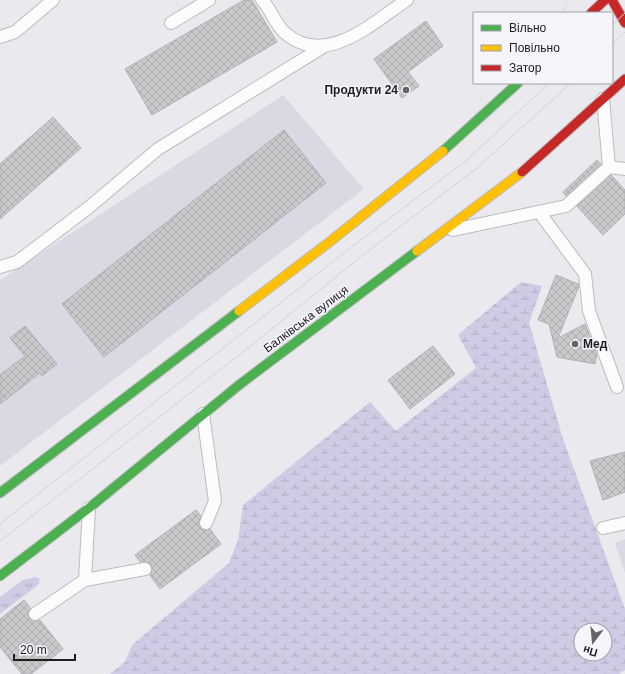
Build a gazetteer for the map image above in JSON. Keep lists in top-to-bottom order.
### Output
{
  "streets": {
    "main road": ["Балківська вулиця"]
  },
  "places": ["Продукти 24", "Мед"],
  "legend": ["Вільно", "Повільно", "Затор"],
  "scale_bar": "20 m",
  "north": "bottom"
}
